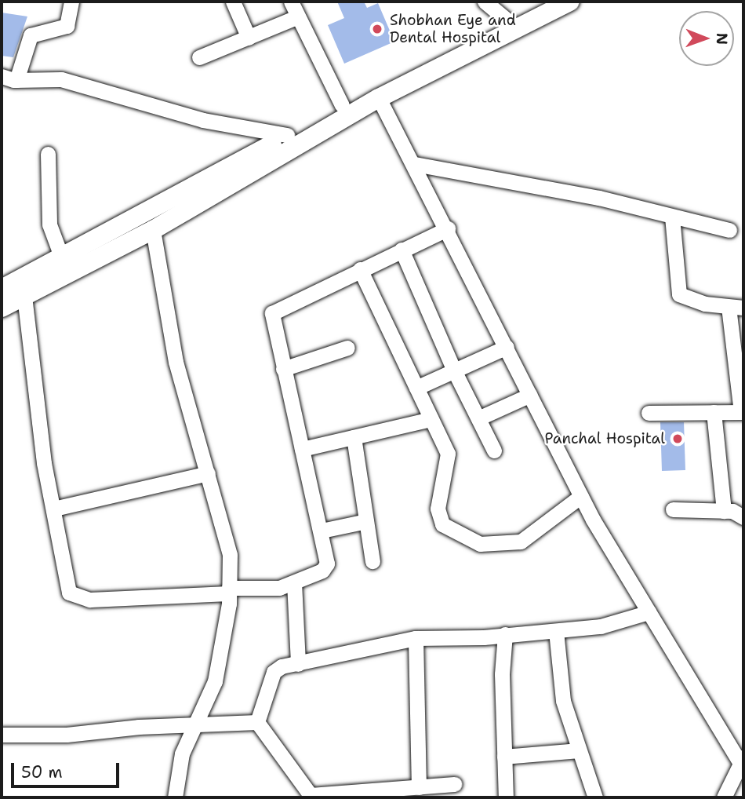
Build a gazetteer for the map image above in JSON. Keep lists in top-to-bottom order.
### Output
{
  "places": ["Shobhan Eye and Dental Hospital", "Panchal Hospital"],
  "scale_bar": "50 m",
  "north": "right"
}
